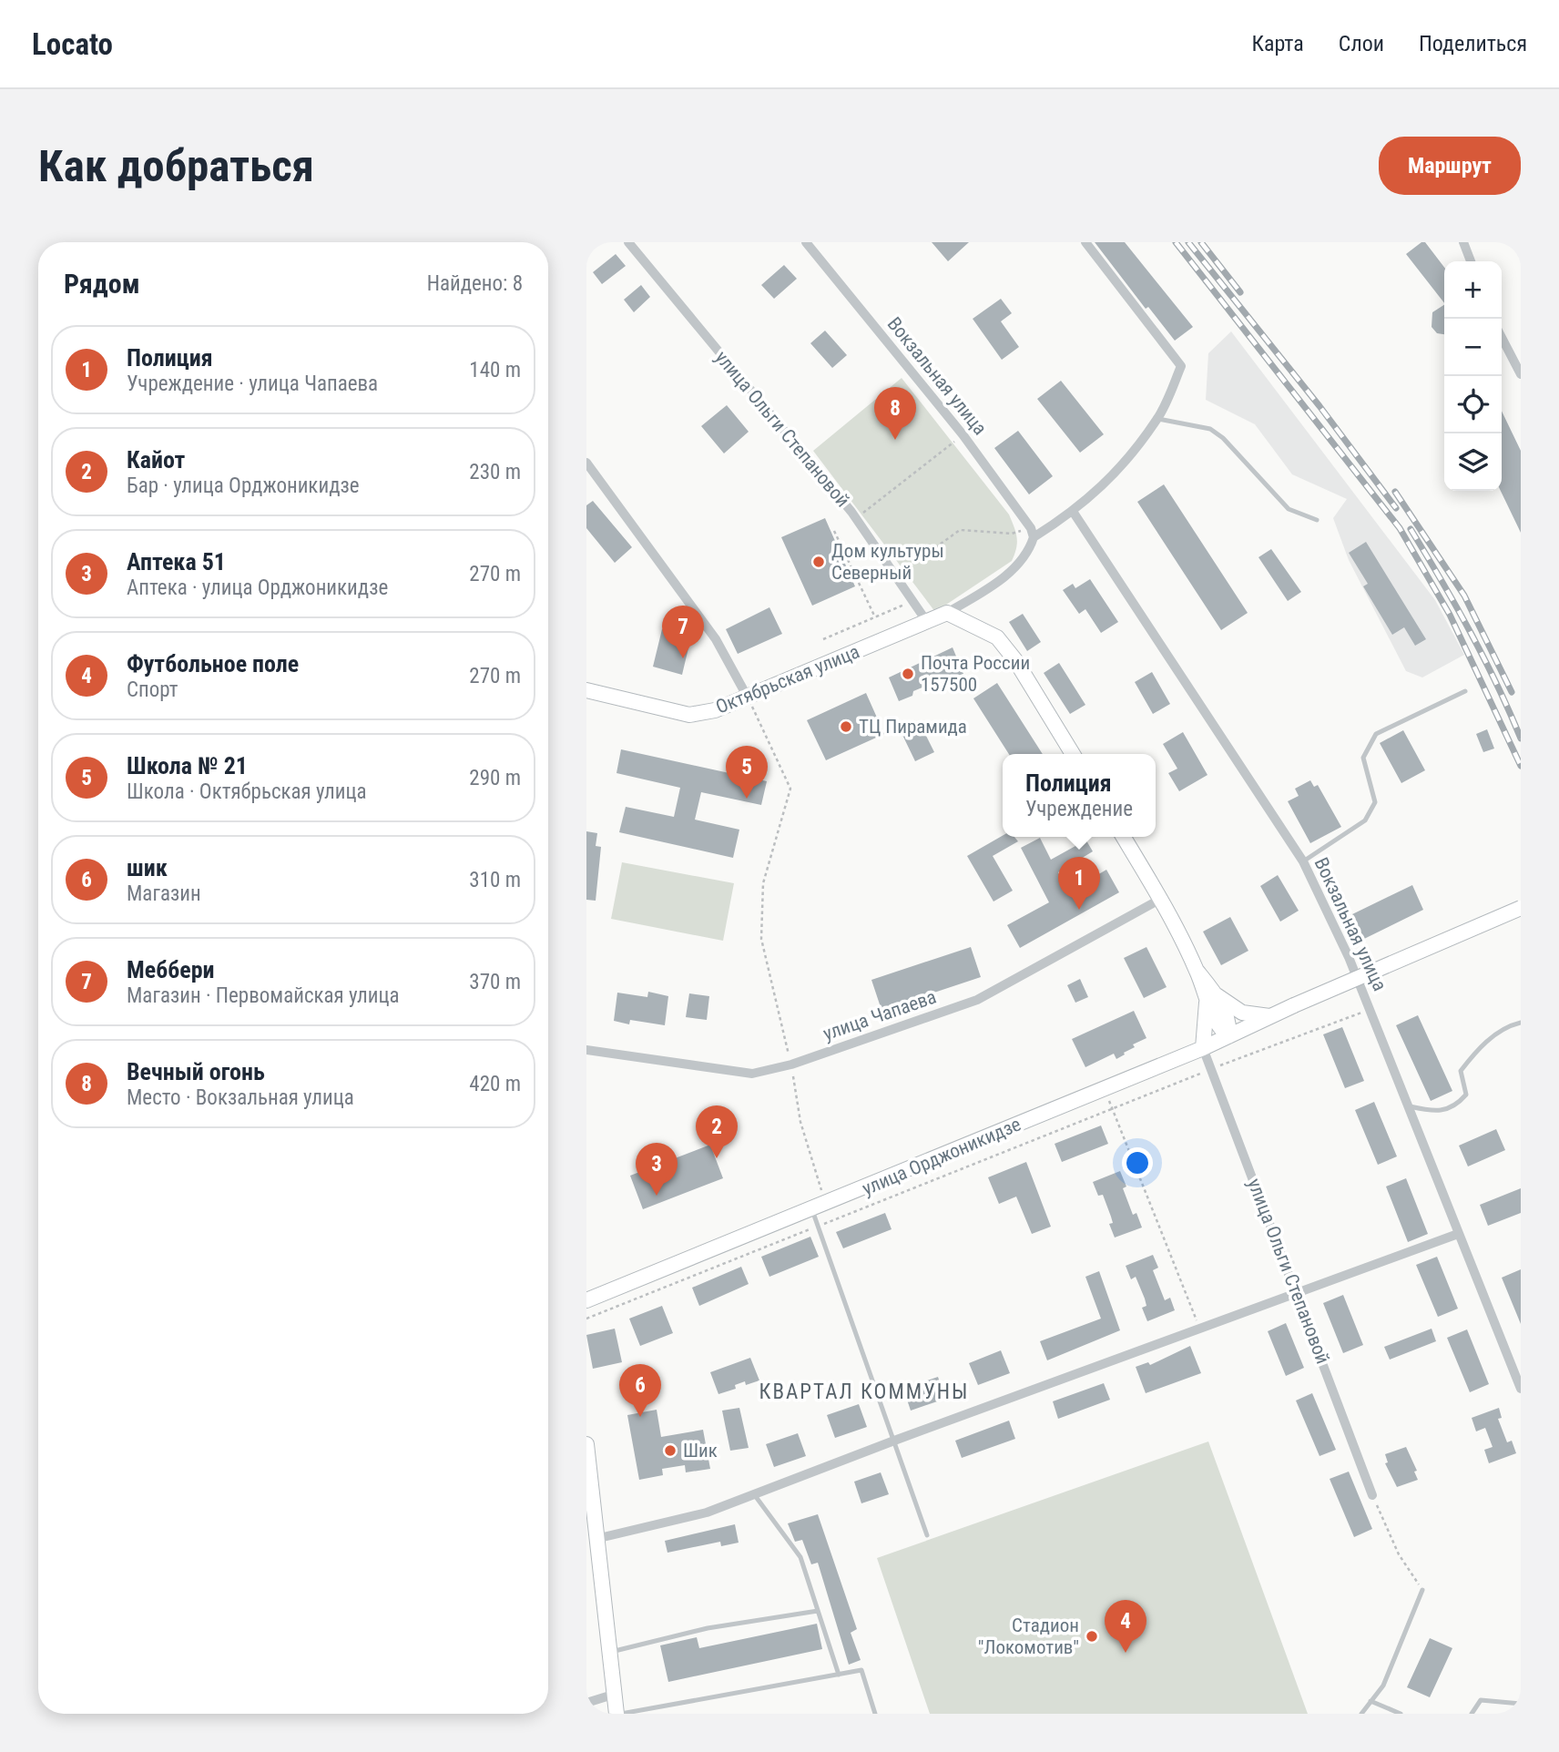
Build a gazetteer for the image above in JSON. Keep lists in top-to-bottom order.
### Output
{
  "streets": {
    "main road": ["Октябрьская улица", "улица Орджоникидзе"],
    "street": ["Вокзальная улица", "улица Ольги Степановой", "улица Чапаева"]
  },
  "crossings": [
    ["улица Ольги Степановой", "Октябрьская улица"],
    ["улица Ольги Степановой", "улица Орджоникидзе"]
  ],
  "districts": ["КВАРТАЛ КОММУНЫ"],
  "places": [
    "Дом культуры Северный",
    "Почта России 157500",
    "ТЦ Пирамида",
    "Шик",
    "Стадион \"Локомотив\""
  ],
  "page": {
    "header": "Locato",
    "nav": ["Карта", "Слои", "Поделиться"],
    "buttons": "Маршрут",
    "title": "Как добраться",
    "heading": ["Рядом", "Найдено: 8"],
    "map_buttons": ["+", "−"],
    "list": [
      {
        "mark": "1",
        "name": "Полиция",
        "note": "Учреждение · улица Чапаева",
        "value": "140 m"
      },
      {
        "mark": "2",
        "name": "Кайот",
        "note": "Бар · улица Орджоникидзе",
        "value": "230 m"
      },
      {
        "mark": "3",
        "name": "Аптека 51",
        "note": "Аптека · улица Орджоникидзе",
        "value": "270 m"
      },
      {
        "mark": "4",
        "name": "Футбольное поле",
        "note": "Спорт",
        "value": "270 m"
      },
      {
        "mark": "5",
        "name": "Школа № 21",
        "note": "Школа · Октябрьская улица",
        "value": "290 m"
      },
      {
        "mark": "6",
        "name": "шик",
        "note": "Магазин",
        "value": "310 m"
      },
      {
        "mark": "7",
        "name": "Меббери",
        "note": "Магазин · Первомайская улица",
        "value": "370 m"
      },
      {
        "mark": "8",
        "name": "Вечный огонь",
        "note": "Место · Вокзальная улица",
        "value": "420 m"
      }
    ],
    "pins": [
      "8",
      "7",
      "5",
      "1",
      "2",
      "3",
      "6",
      "4"
    ],
    "popup": ["Полиция", "Учреждение"]
  }
}
